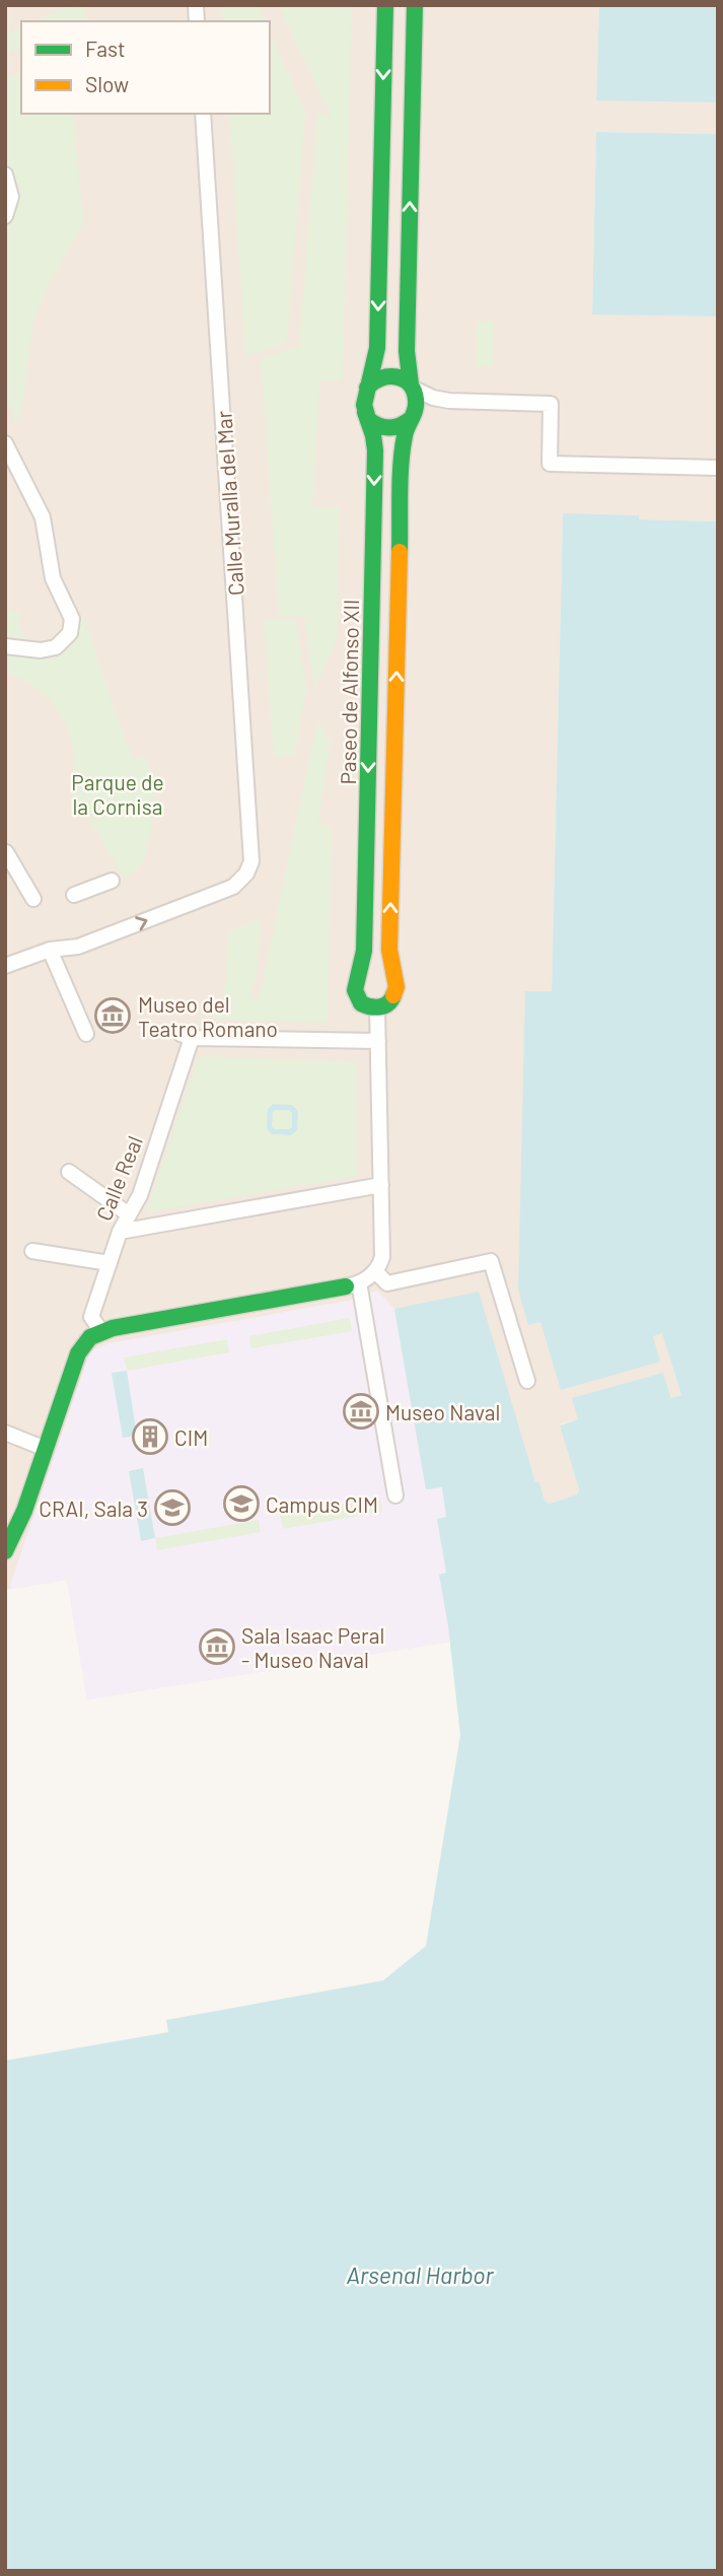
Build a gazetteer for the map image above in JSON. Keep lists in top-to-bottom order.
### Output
{
  "streets": {
    "main road": ["Paseo de Alfonso XII"],
    "street": ["Calle Muralla del Mar", "Calle Real"]
  },
  "one_way": ["Calle Muralla del Mar"],
  "water": ["Arsenal Harbor"],
  "parks": ["Parque de la Cornisa"],
  "places": {
    "museum": ["Museo del Teatro Romano", "Museo Naval", "Sala Isaac Peral - Museo Naval"],
    "building": ["CIM"],
    "school or university": ["Campus CIM", "CRAI, Sala 3"]
  },
  "legend": ["Fast", "Slow"]
}
